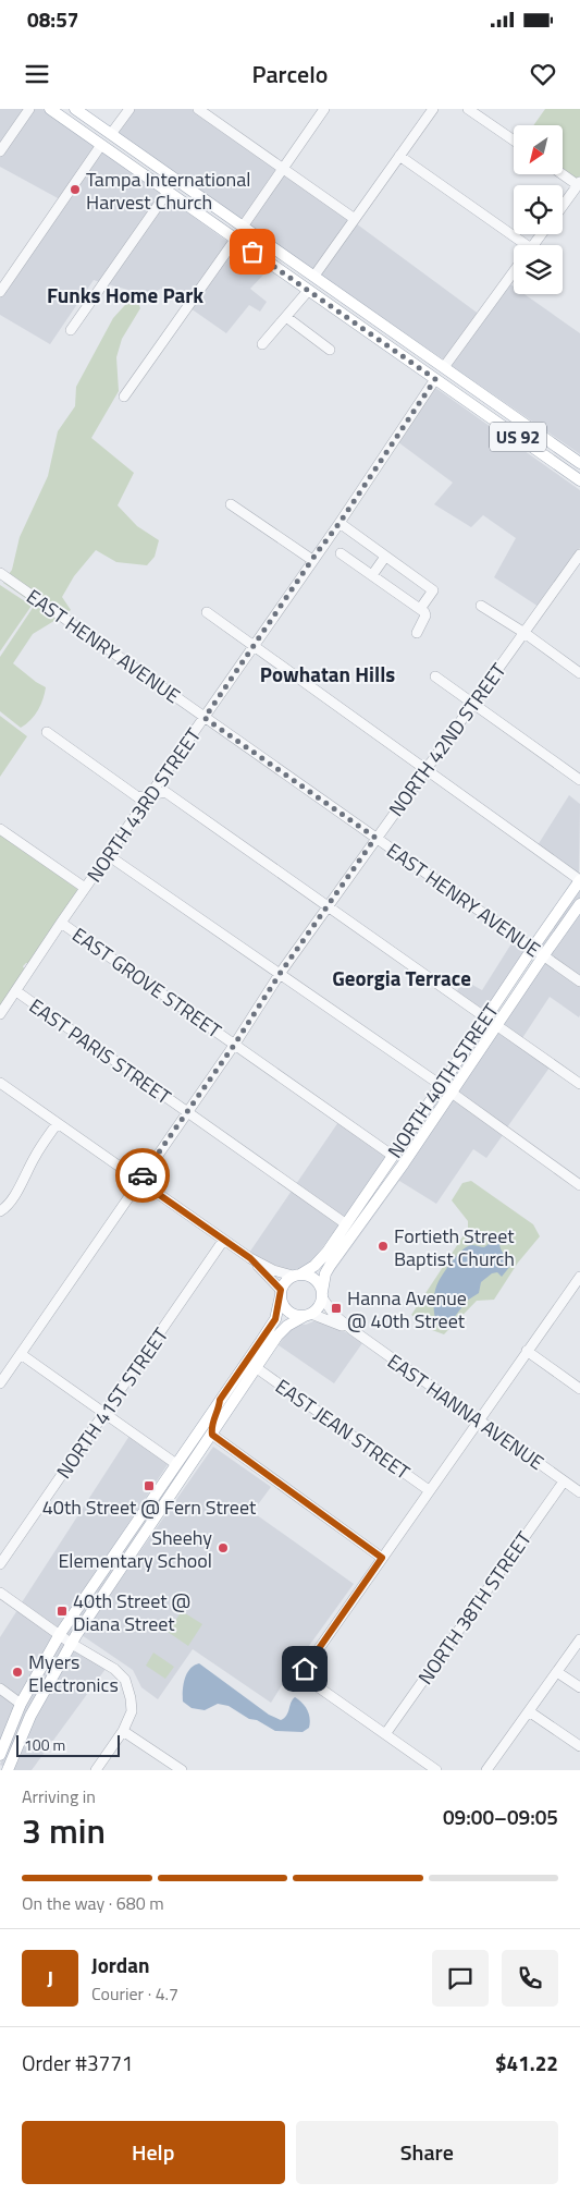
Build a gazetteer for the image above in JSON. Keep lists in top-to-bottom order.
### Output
{
  "streets": {
    "main road": ["US 92", "NORTH 40TH STREET"],
    "street": [
      "EAST HENRY AVENUE",
      "NORTH 42ND STREET",
      "NORTH 43RD STREET",
      "EAST GROVE STREET",
      "EAST PARIS STREET",
      "NORTH 41ST STREET",
      "EAST HANNA AVENUE",
      "EAST JEAN STREET",
      "NORTH 38TH STREET"
    ]
  },
  "crossings": [
    ["US 92", "NORTH 43RD STREET"],
    ["EAST HENRY AVENUE", "NORTH 42ND STREET"],
    ["EAST HENRY AVENUE", "NORTH 43RD STREET"],
    ["EAST HENRY AVENUE", "NORTH 40TH STREET"],
    ["NORTH 42ND STREET", "EAST GROVE STREET"],
    ["NORTH 42ND STREET", "EAST PARIS STREET"],
    ["NORTH 43RD STREET", "EAST GROVE STREET"],
    ["NORTH 43RD STREET", "EAST PARIS STREET"],
    ["EAST GROVE STREET", "NORTH 40TH STREET"],
    ["EAST PARIS STREET", "NORTH 40TH STREET"],
    ["NORTH 40TH STREET", "EAST HANNA AVENUE"],
    ["EAST HANNA AVENUE", "NORTH 38TH STREET"]
  ],
  "districts": ["Funks Home Park", "Powhatan Hills", "Georgia Terrace"],
  "places": {
    "other": [
      "Tampa International Harvest Church",
      "Fortieth Street Baptist Church",
      "Sheehy Elementary School",
      "Myers Electronics"
    ],
    "transit": ["Hanna Avenue @ 40th Street", "40th Street @ Fern Street", "40th Street @ Diana Street"]
  },
  "scale_bar": "100 m",
  "north": "bottom left",
  "page": {
    "status": "08:57",
    "header": "Parcelo",
    "scale": "100 m",
    "heading": ["3 min", "Arriving in", "09:00–09:05"],
    "panel": [
      "Jordan",
      "Courier · 4.7",
      "Order #3771",
      "$41.22"
    ],
    "bar": "On the way · 680 m",
    "round": "J",
    "buttons": ["Help", "Share"]
  }
}
